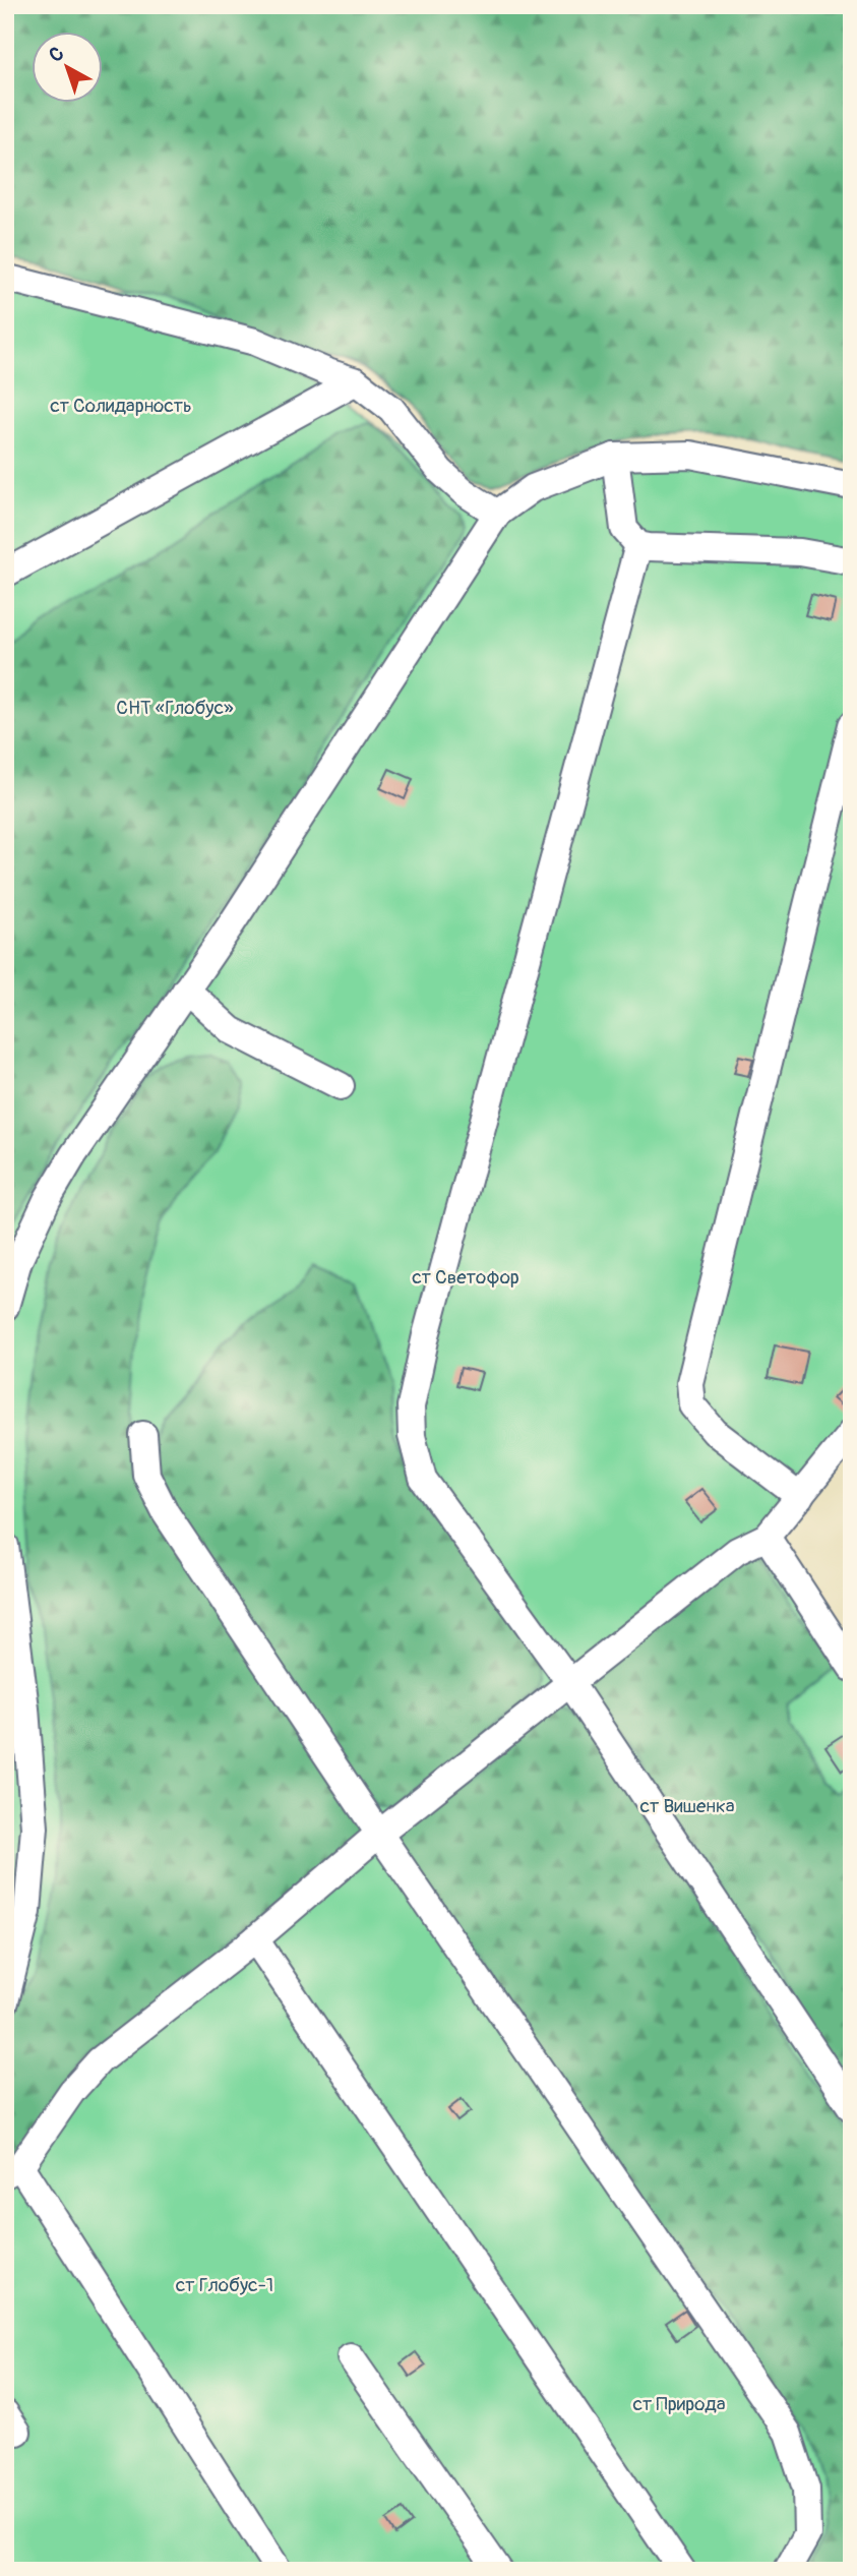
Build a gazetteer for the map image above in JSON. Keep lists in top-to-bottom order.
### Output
{
  "parks": [
    "ст Солидарность",
    "СНТ «Глобус»",
    "ст Светофор",
    "ст Вишенка",
    "ст Глобус-1",
    "ст Природа"
  ],
  "north": "top left"
}
